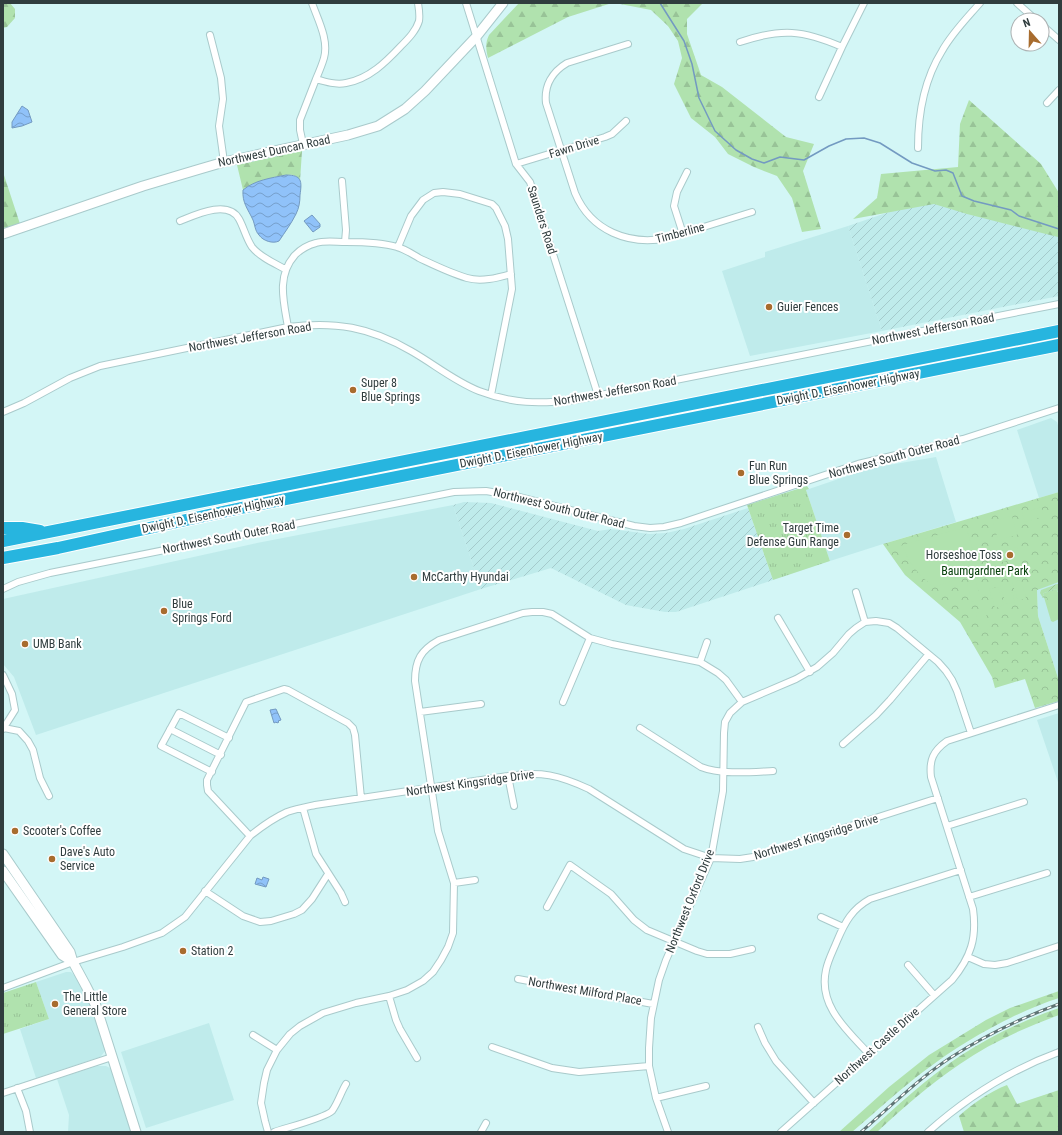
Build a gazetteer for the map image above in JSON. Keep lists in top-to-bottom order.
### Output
{
  "streets": {
    "highway": ["Dwight D. Eisenhower Highway"],
    "street": [
      "Fawn Drive",
      "Northwest Duncan Road",
      "Saunders Road",
      "Timberline",
      "Northwest Jefferson Road",
      "Northwest South Outer Road",
      "Northwest Kingsridge Drive",
      "Northwest Oxford Drive",
      "Northwest Milford Place",
      "Northwest Castle Drive"
    ]
  },
  "crossings": [
    ["Fawn Drive", "Saunders Road"],
    ["Fawn Drive", "Timberline"],
    ["Northwest Duncan Road", "Saunders Road"],
    ["Saunders Road", "Northwest Jefferson Road"],
    ["Northwest Kingsridge Drive", "Northwest Oxford Drive"],
    ["Northwest Oxford Drive", "Northwest Milford Place"]
  ],
  "parks": ["Baumgardner Park"],
  "places": [
    "Guier Fences",
    "Super 8 Blue Springs",
    "Fun Run Blue Springs",
    "Target Time Defense Gun Range",
    "Horseshoe Toss",
    "McCarthy Hyundai",
    "Blue Springs Ford",
    "UMB Bank",
    "Scooter's Coffee",
    "Dave's Auto Service",
    "Station 2",
    "The Little General Store"
  ],
  "north": "top"
}
